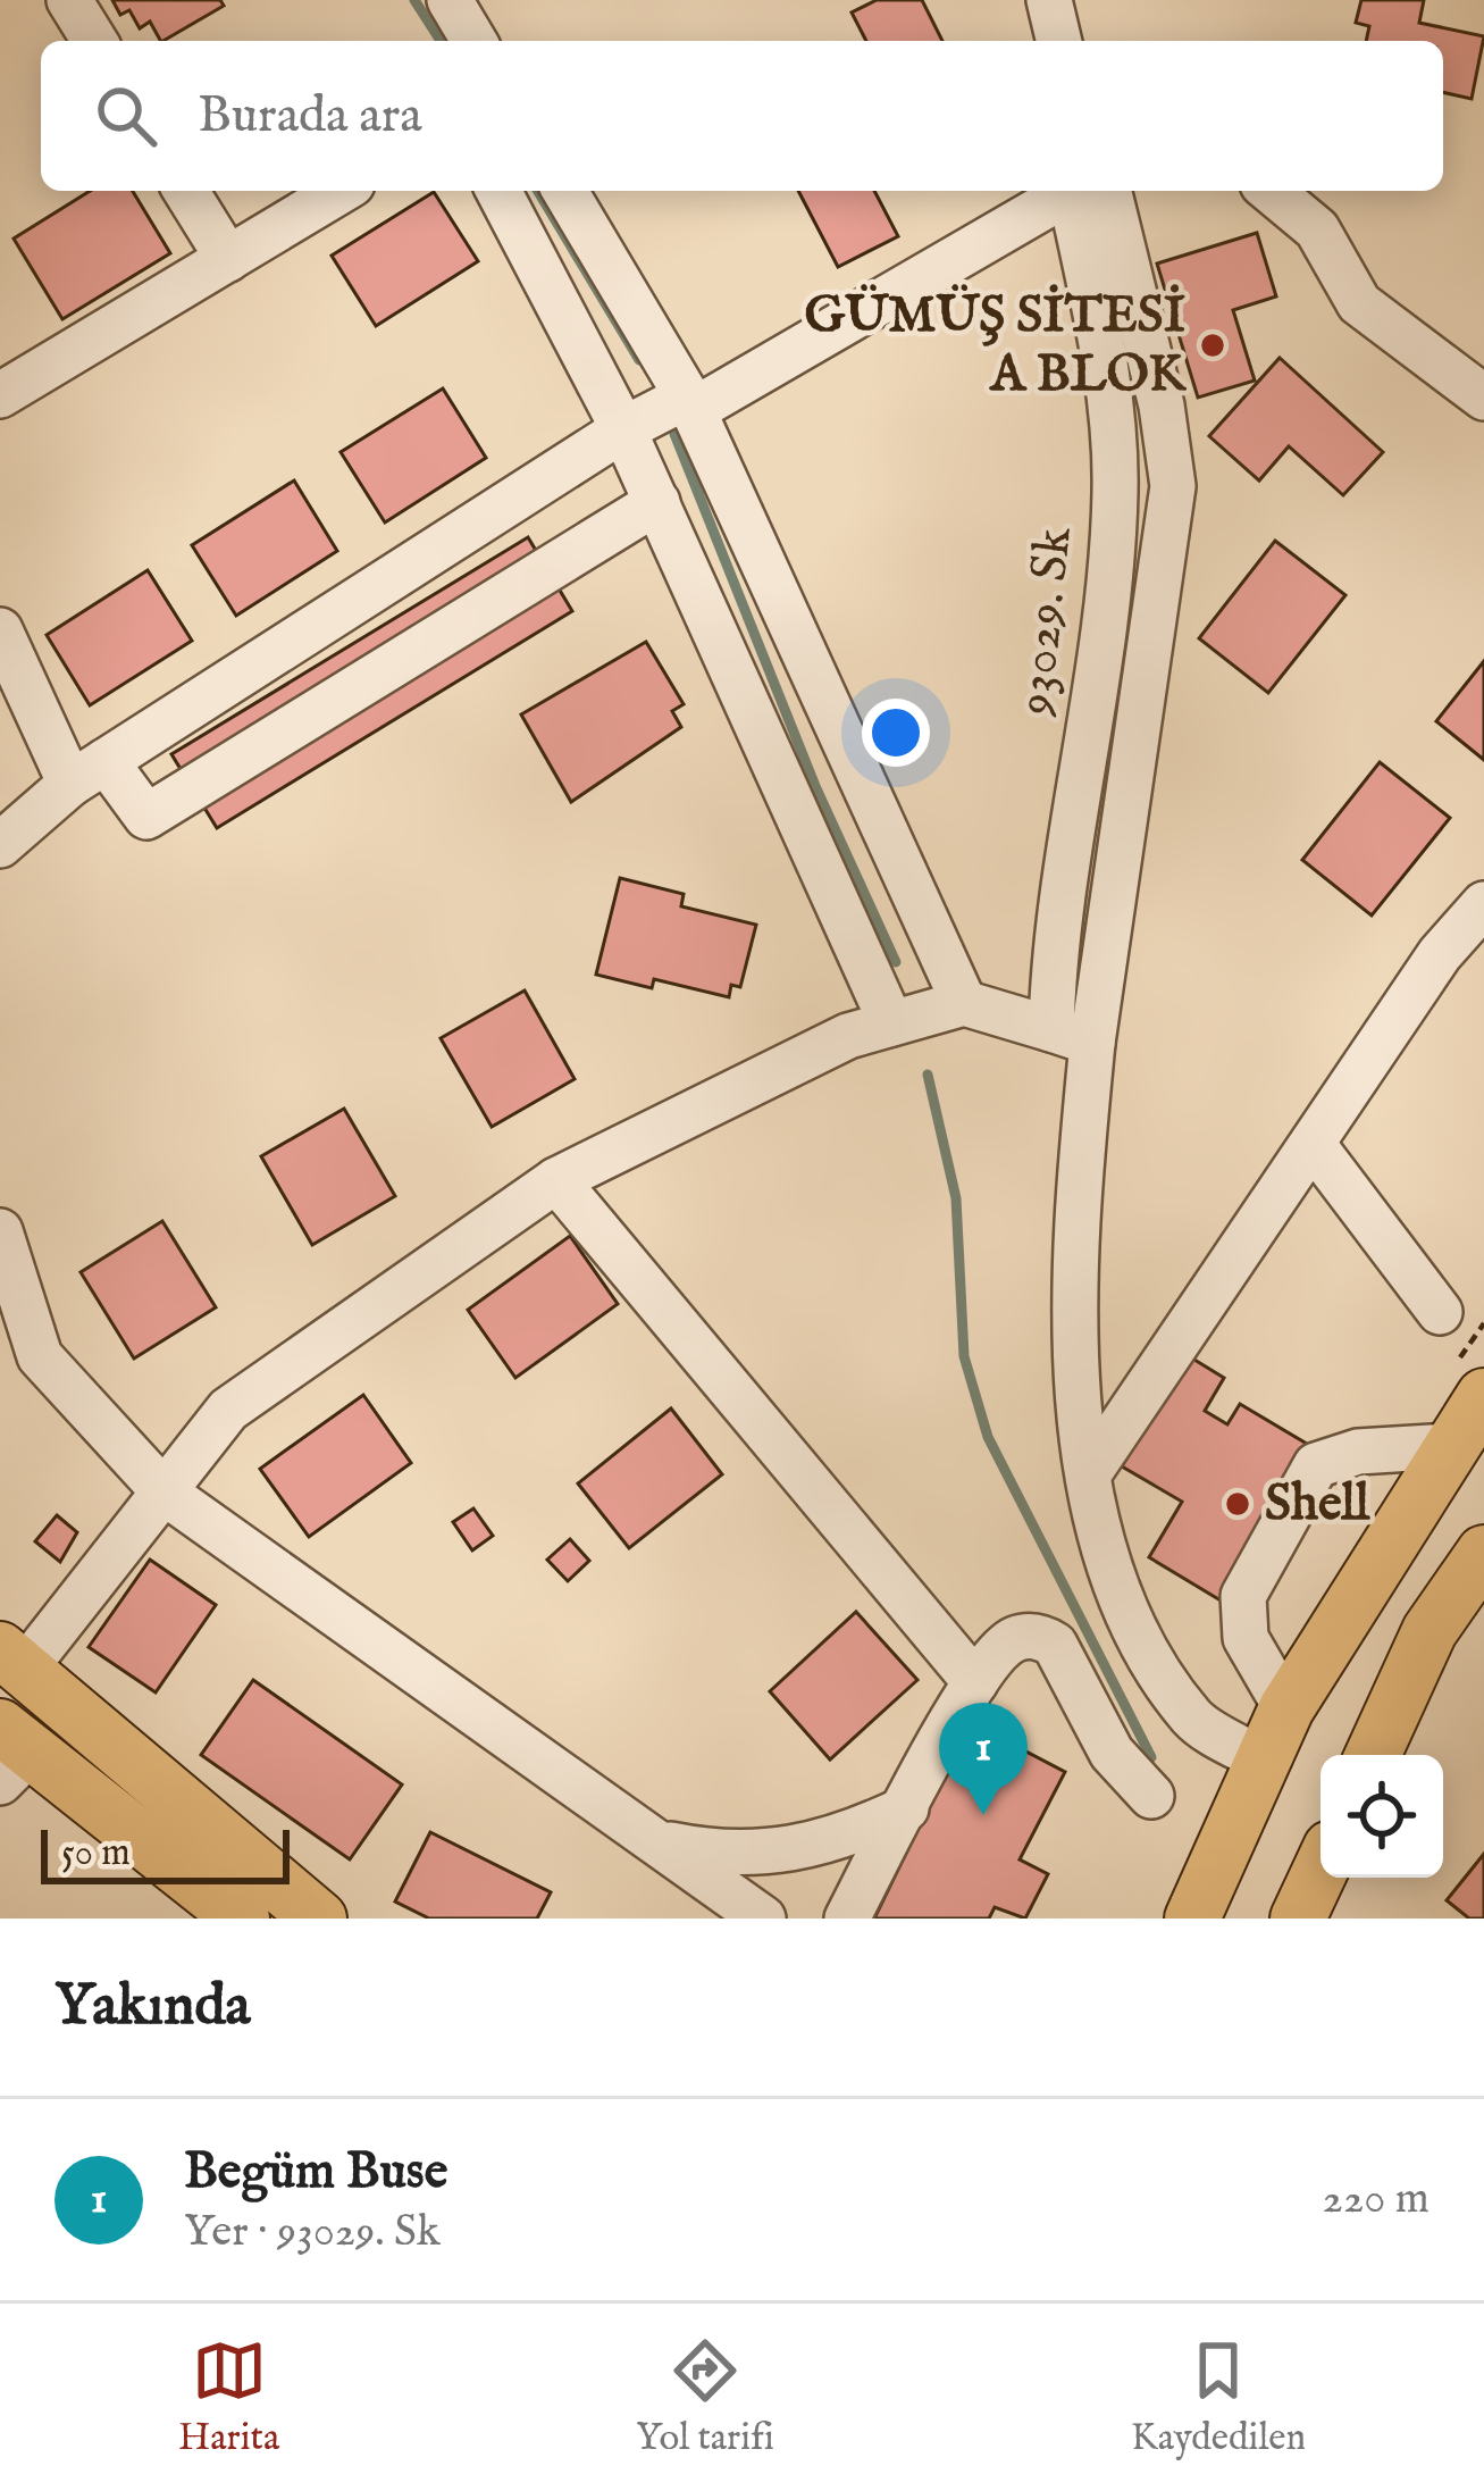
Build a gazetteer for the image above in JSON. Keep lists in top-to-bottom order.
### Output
{
  "streets": {
    "street": ["93029. Sk"]
  },
  "places": ["GÜMÜŞ SİTESİ A BLOK", "Shell"],
  "scale_bar": "50 m",
  "page": {
    "search": "Burada ara",
    "pins": "1",
    "scale": "50 m",
    "heading": "Yakında",
    "list": [
      {
        "mark": "1",
        "name": "Begüm Buse",
        "note": "Yer · 93029. Sk",
        "value": "220 m"
      }
    ],
    "nav": ["Harita", "Yol tarifi", "Kaydedilen"]
  }
}
